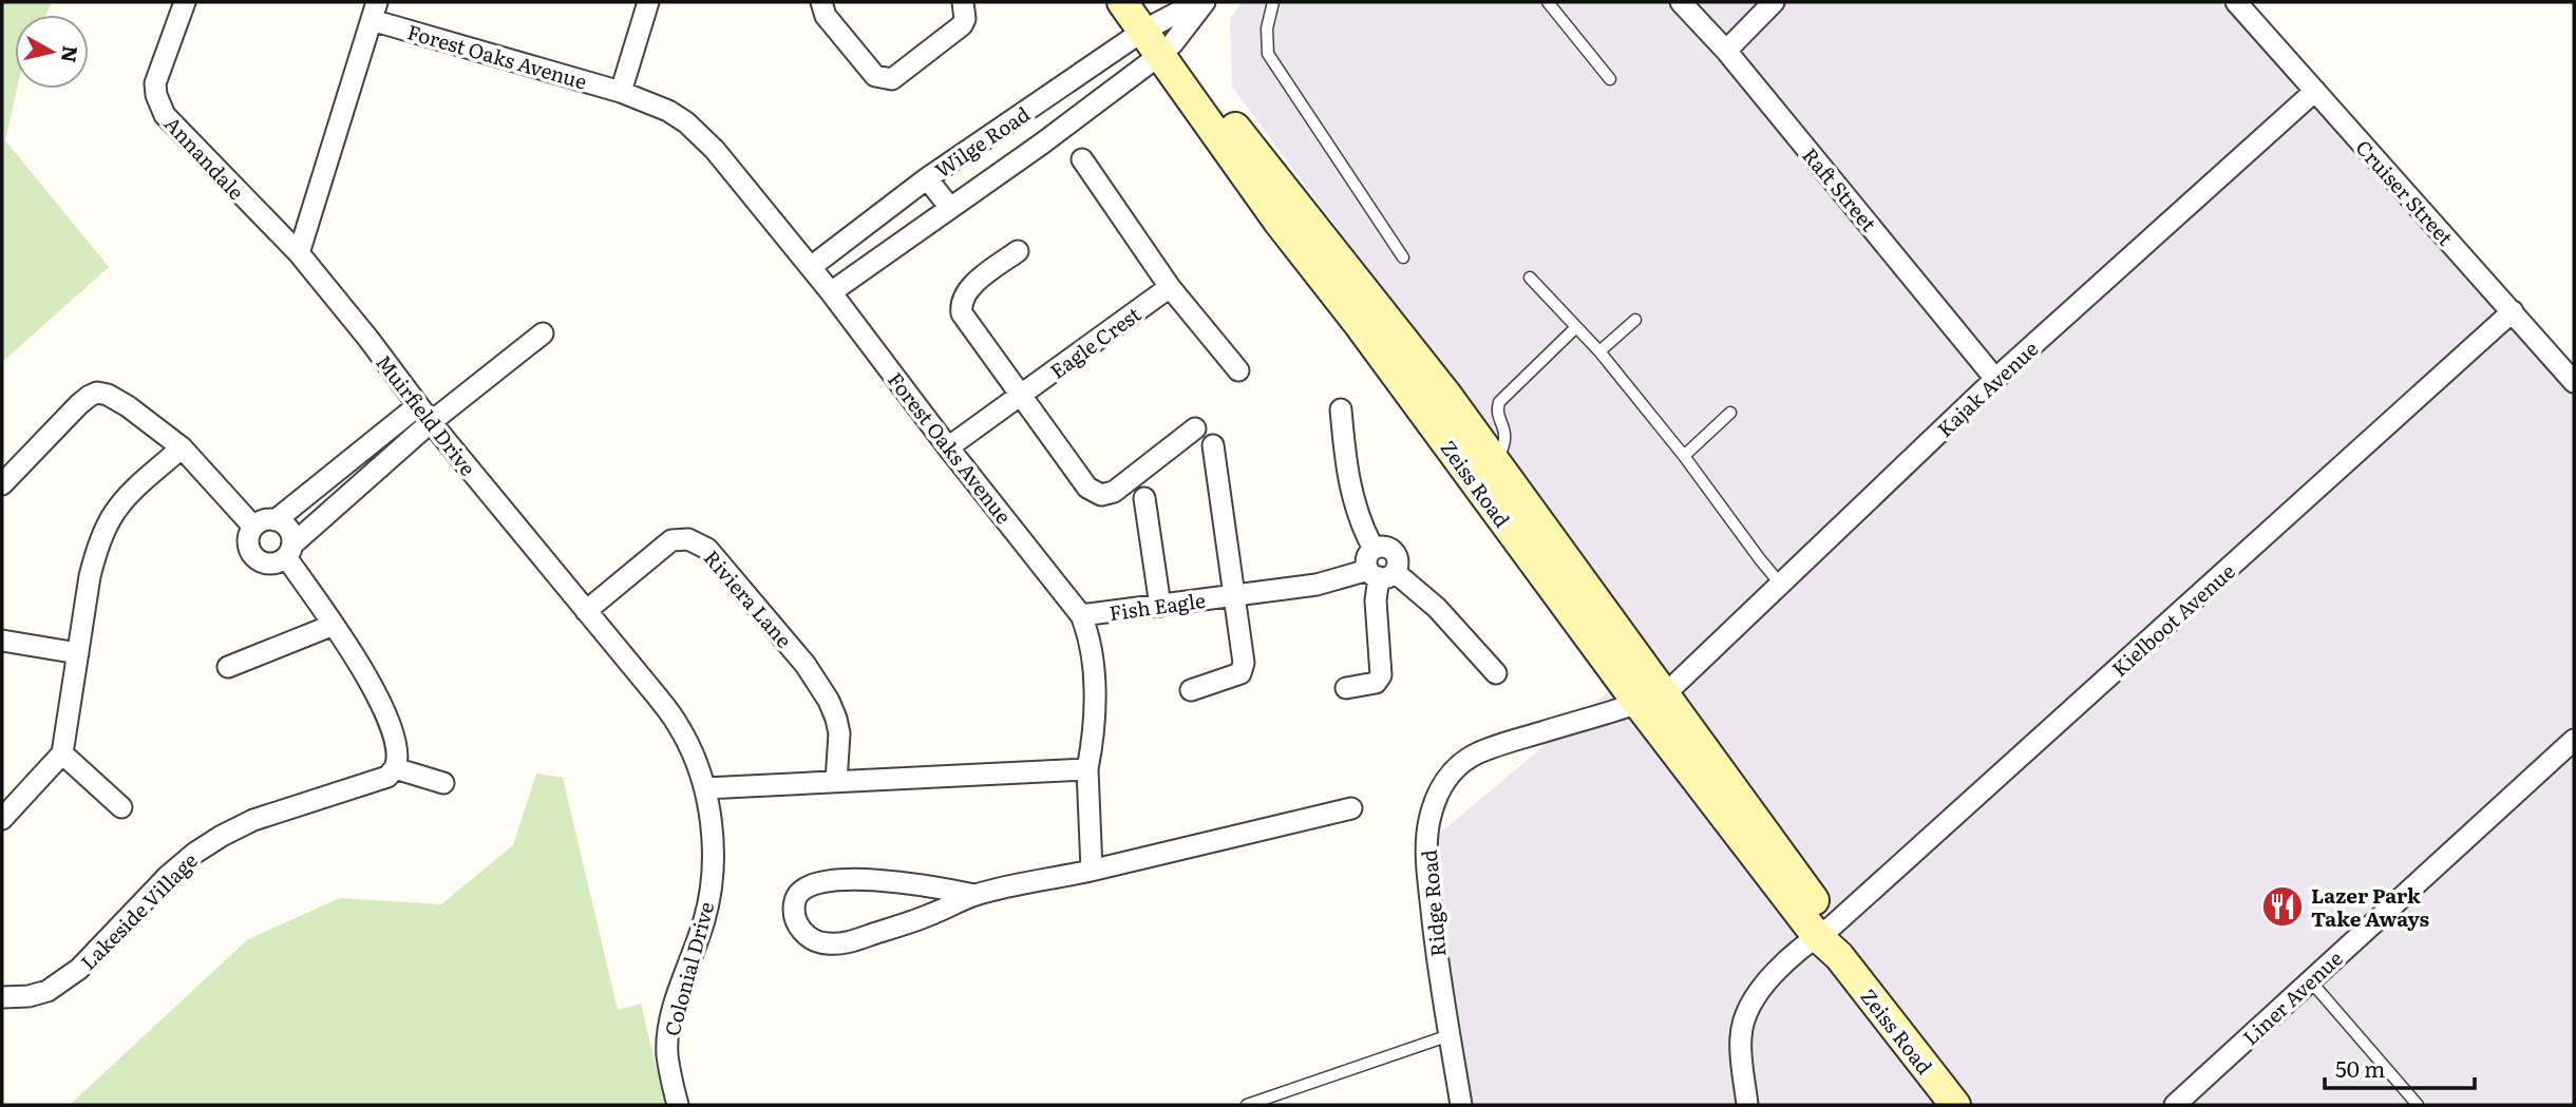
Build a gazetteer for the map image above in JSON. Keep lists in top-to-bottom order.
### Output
{
  "streets": {
    "street": [
      "Forest Oaks Avenue",
      "Wilge Road",
      "Annandale",
      "Raft Street",
      "Cruiser Street",
      "Eagle Crest",
      "Kajak Avenue",
      "Muirfield Drive",
      "Zeiss Road",
      "Riviera Lane",
      "Fish Eagle",
      "Kielboot Avenue",
      "Ridge Road",
      "Lakeside Village",
      "Colonial Drive",
      "Liner Avenue"
    ]
  },
  "crossings": [
    ["Forest Oaks Avenue", "Wilge Road"],
    ["Forest Oaks Avenue", "Eagle Crest"],
    ["Forest Oaks Avenue", "Fish Eagle"],
    ["Wilge Road", "Zeiss Road"],
    ["Annandale", "Muirfield Drive"],
    ["Raft Street", "Kajak Avenue"],
    ["Cruiser Street", "Kajak Avenue"],
    ["Cruiser Street", "Kielboot Avenue"],
    ["Kajak Avenue", "Zeiss Road"],
    ["Kajak Avenue", "Ridge Road"],
    ["Muirfield Drive", "Riviera Lane"],
    ["Muirfield Drive", "Colonial Drive"],
    ["Zeiss Road", "Kielboot Avenue"],
    ["Zeiss Road", "Ridge Road"]
  ],
  "places": {
    "restaurant": ["Lazer Park Take Aways"]
  },
  "scale_bar": "50 m",
  "north": "right"
}
